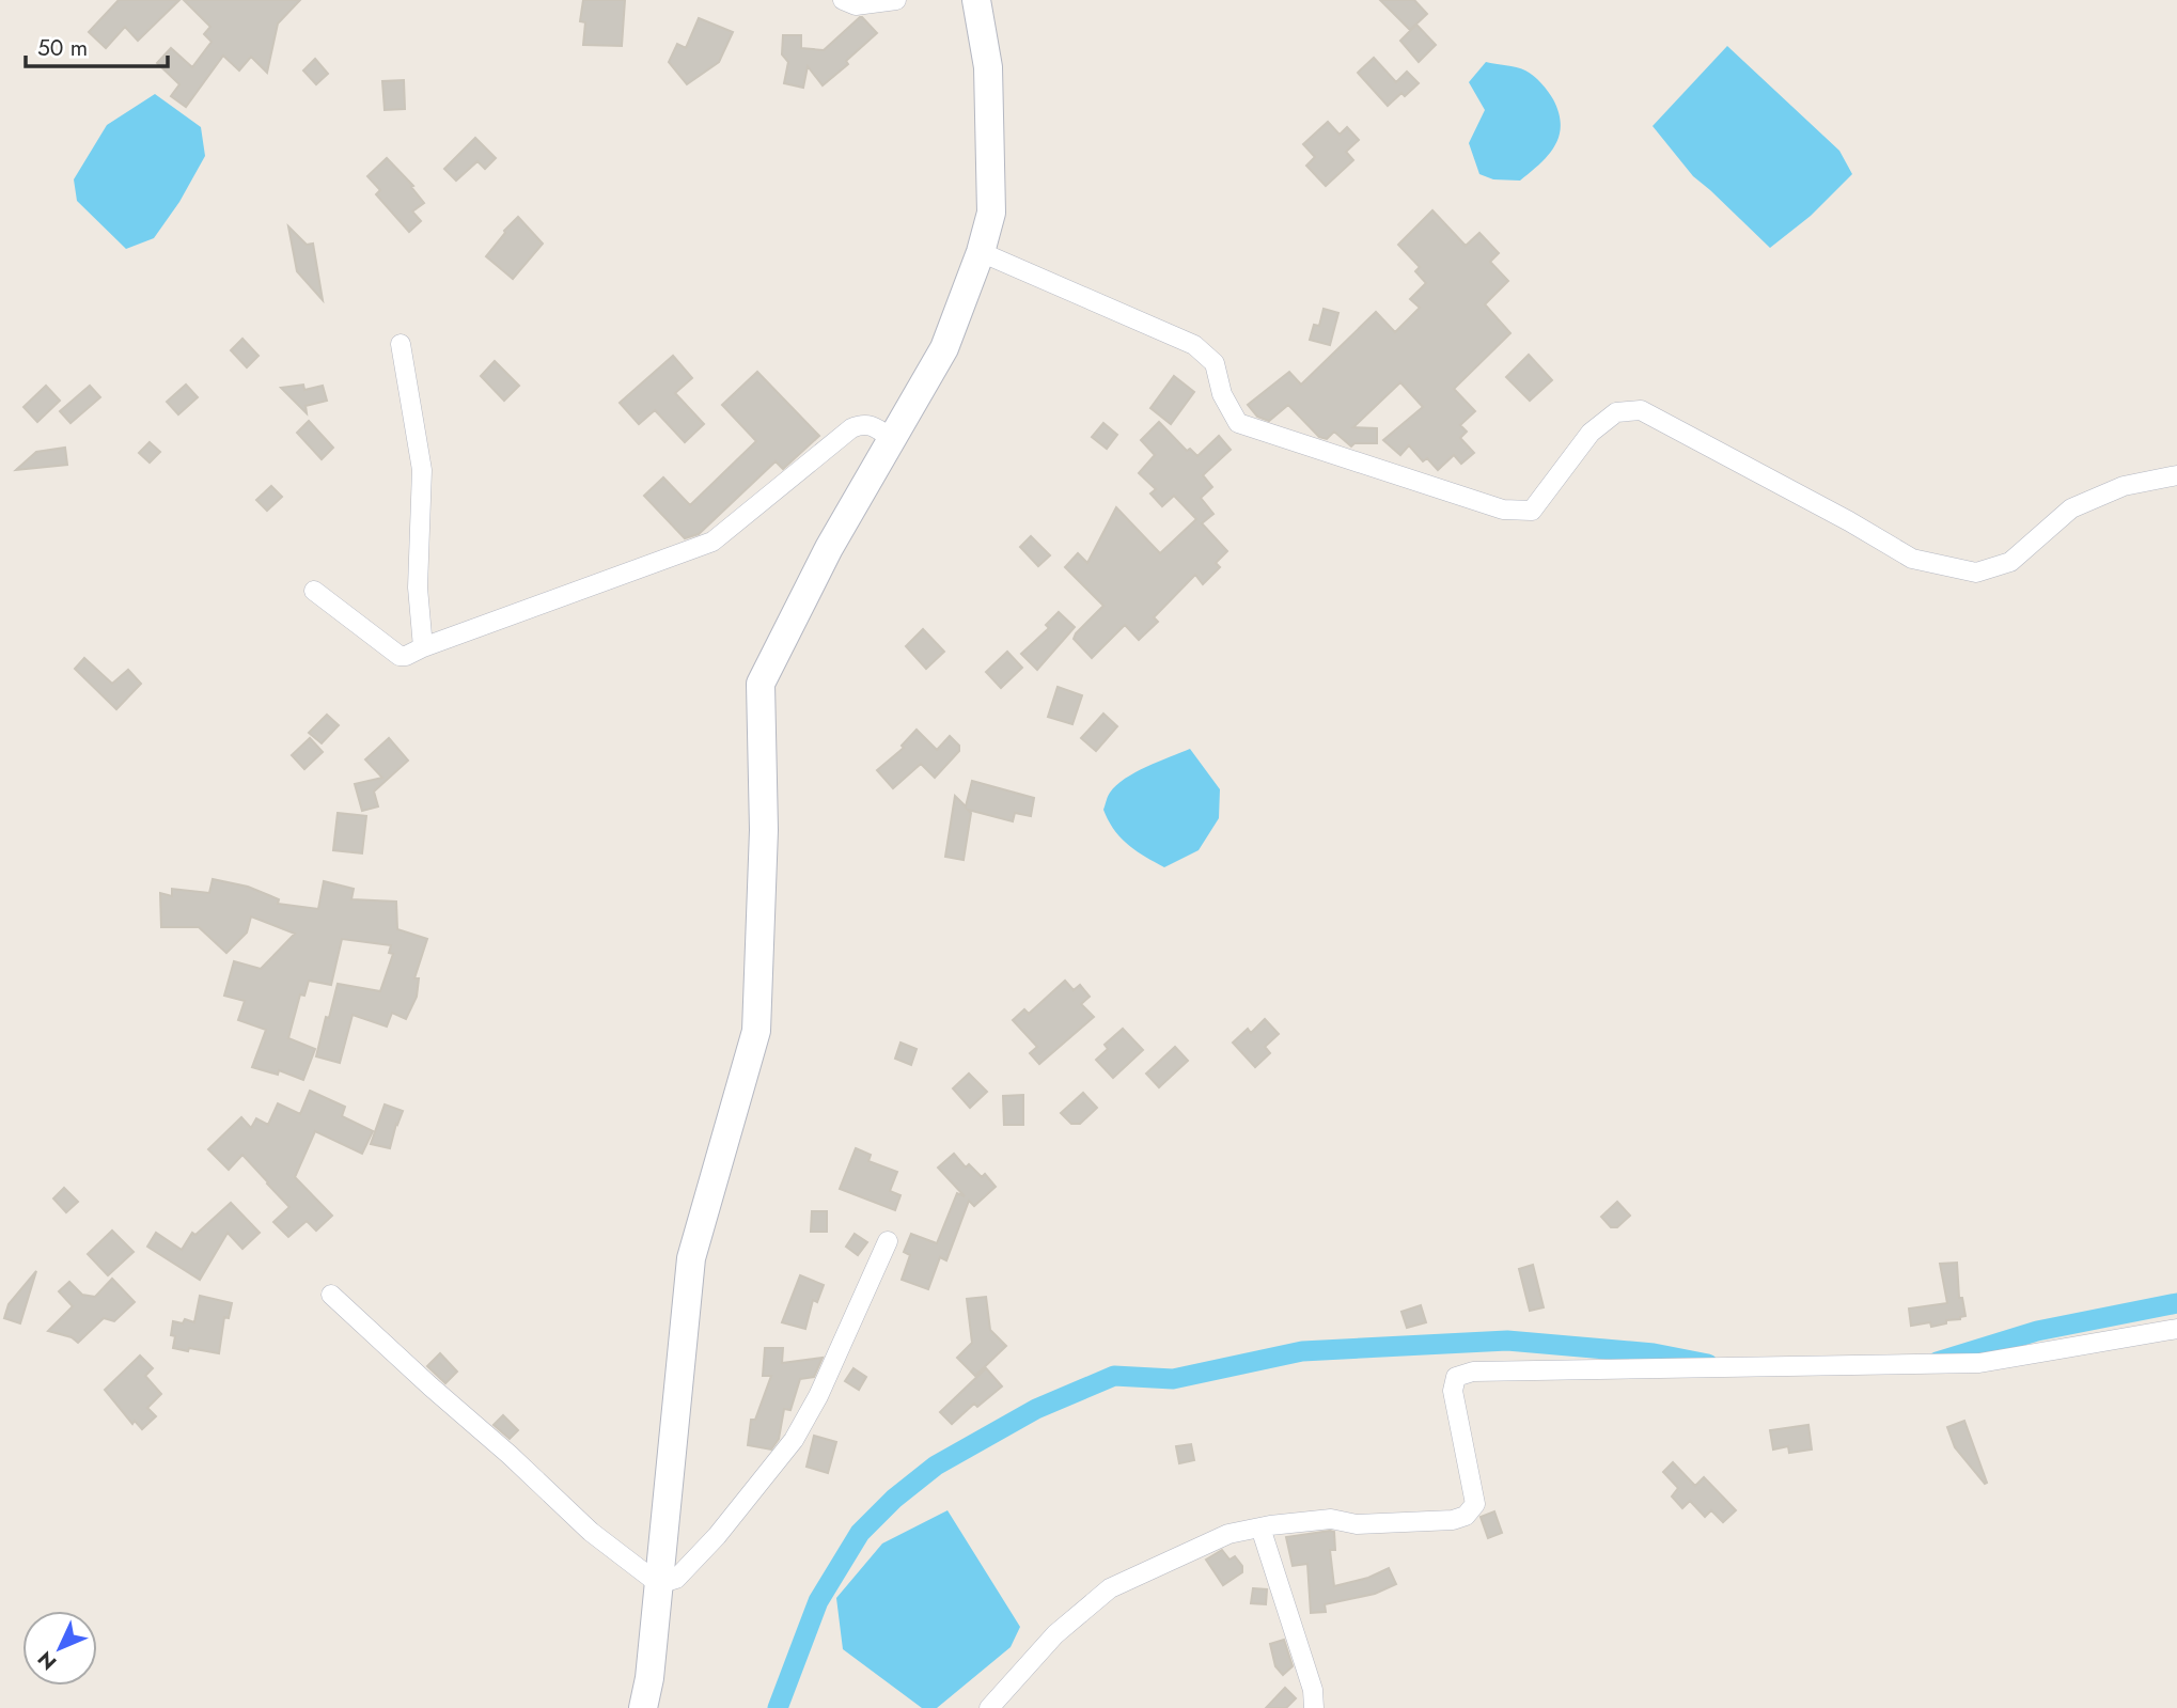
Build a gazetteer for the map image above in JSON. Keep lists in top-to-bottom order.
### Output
{
  "scale_bar": "50 m",
  "north": "bottom left"
}
